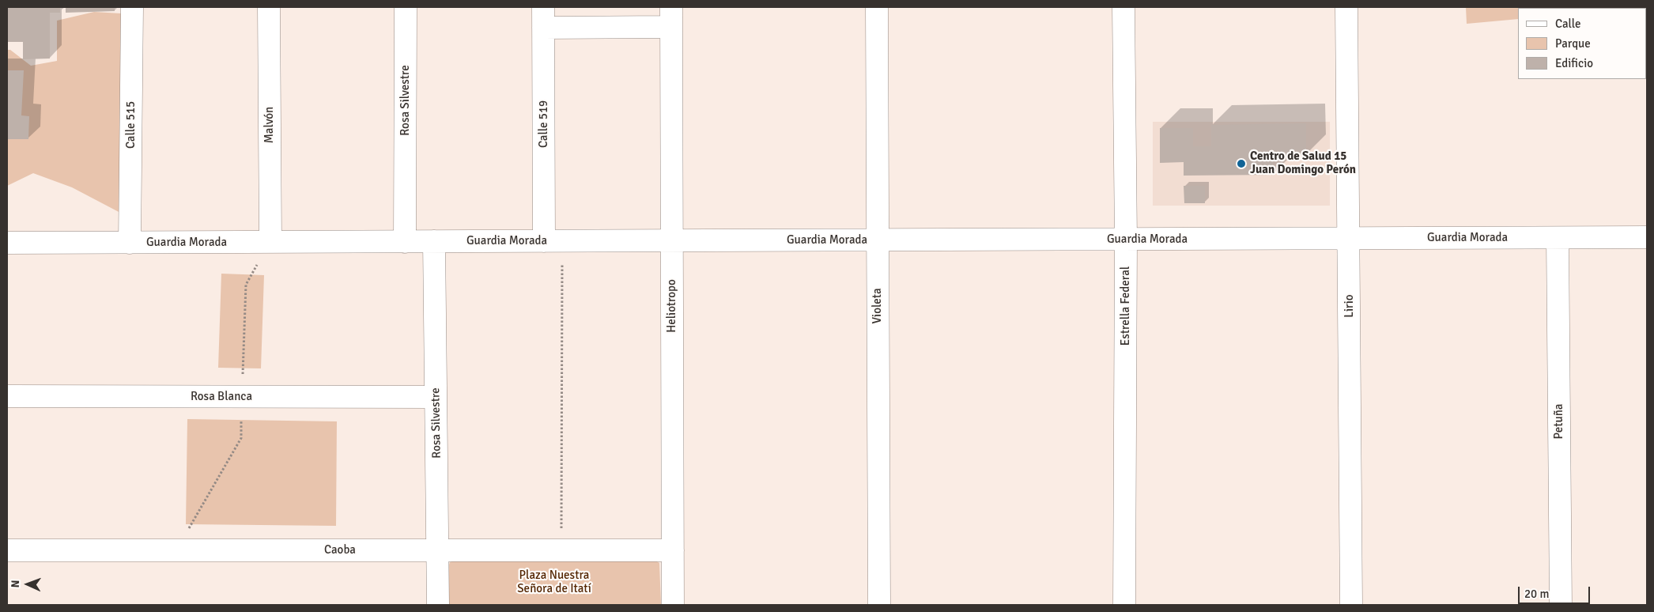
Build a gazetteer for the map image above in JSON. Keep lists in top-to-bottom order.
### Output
{
  "streets": {
    "street": [
      "Rosa Silvestre",
      "Calle 519",
      "Calle 515",
      "Malvón",
      "Guardia Morada",
      "Heliotropo",
      "Violeta",
      "Estrella Federal",
      "Lirio",
      "Rosa Blanca",
      "Petuña",
      "Caoba"
    ]
  },
  "crossings": [
    ["Rosa Silvestre", "Guardia Morada"],
    ["Rosa Silvestre", "Rosa Blanca"],
    ["Rosa Silvestre", "Caoba"],
    ["Calle 519", "Guardia Morada"],
    ["Calle 515", "Guardia Morada"],
    ["Malvón", "Guardia Morada"],
    ["Guardia Morada", "Heliotropo"],
    ["Guardia Morada", "Violeta"],
    ["Guardia Morada", "Estrella Federal"],
    ["Guardia Morada", "Lirio"],
    ["Guardia Morada", "Petuña"],
    ["Heliotropo", "Caoba"]
  ],
  "parks": ["Plaza Nuestra Señora de Itatí"],
  "places": ["Centro de Salud 15 Juan Domingo Perón"],
  "legend": ["Calle", "Parque", "Edificio"],
  "scale_bar": "20 m",
  "north": "left"
}
